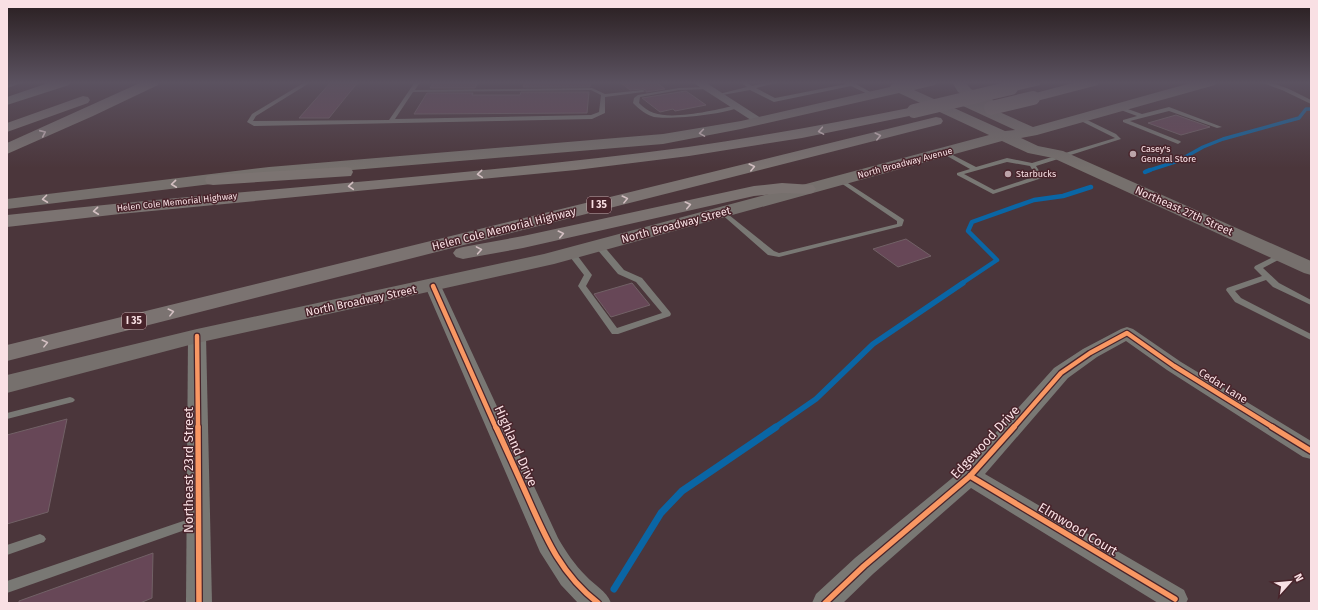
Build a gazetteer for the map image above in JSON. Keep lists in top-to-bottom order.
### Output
{
  "streets": {
    "highway": ["Helen Cole Memorial Highway", "I 35"],
    "main road": ["North Broadway Avenue", "Northeast 27th Street", "North Broadway Street"],
    "street": [
      "Cedar Lane",
      "Edgewood Drive",
      "Highland Drive",
      "Northeast 23rd Street",
      "Elmwood Court"
    ]
  },
  "crossings": [
    ["North Broadway Avenue", "Northeast 27th Street"],
    ["North Broadway Avenue", "North Broadway Street"],
    ["North Broadway Street", "Highland Drive"],
    ["North Broadway Street", "Northeast 23rd Street"],
    ["Cedar Lane", "Edgewood Drive"],
    ["Edgewood Drive", "Elmwood Court"]
  ],
  "places": ["Casey's General Store", "Starbucks"],
  "north": "top right"
}
